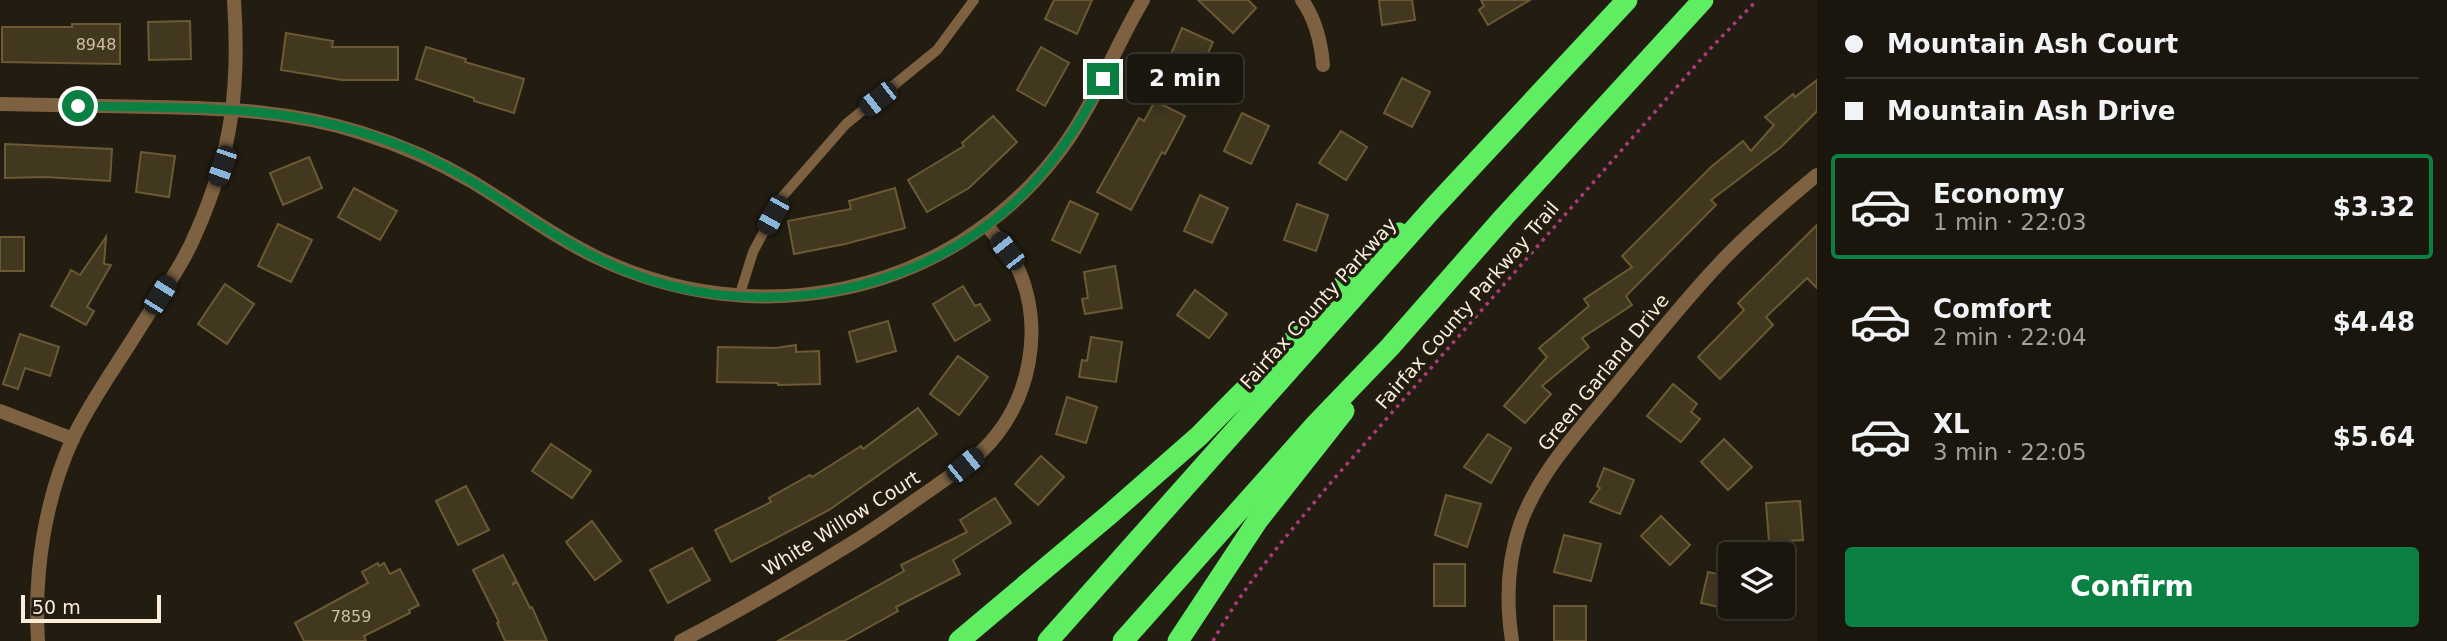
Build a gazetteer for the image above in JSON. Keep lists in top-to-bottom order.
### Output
{
  "streets": {
    "highway": ["Fairfax County Parkway"],
    "street": ["Green Garland Drive", "White Willow Court"],
    "path": ["Fairfax County Parkway Trail"]
  },
  "house_numbers": ["8948", "7859"],
  "scale_bar": "50 m",
  "page": {
    "banner": ["Mountain Ash Court", "Mountain Ash Drive"],
    "bubble": "2 min",
    "list": [
      {
        "name": "Economy",
        "note": "1 min · 22:03",
        "value": "$3.32"
      },
      {
        "name": "Comfort",
        "note": "2 min · 22:04",
        "value": "$4.48"
      },
      {
        "name": "XL",
        "note": "3 min · 22:05",
        "value": "$5.64"
      }
    ],
    "buttons": "Confirm",
    "scale": "50 m"
  }
}
